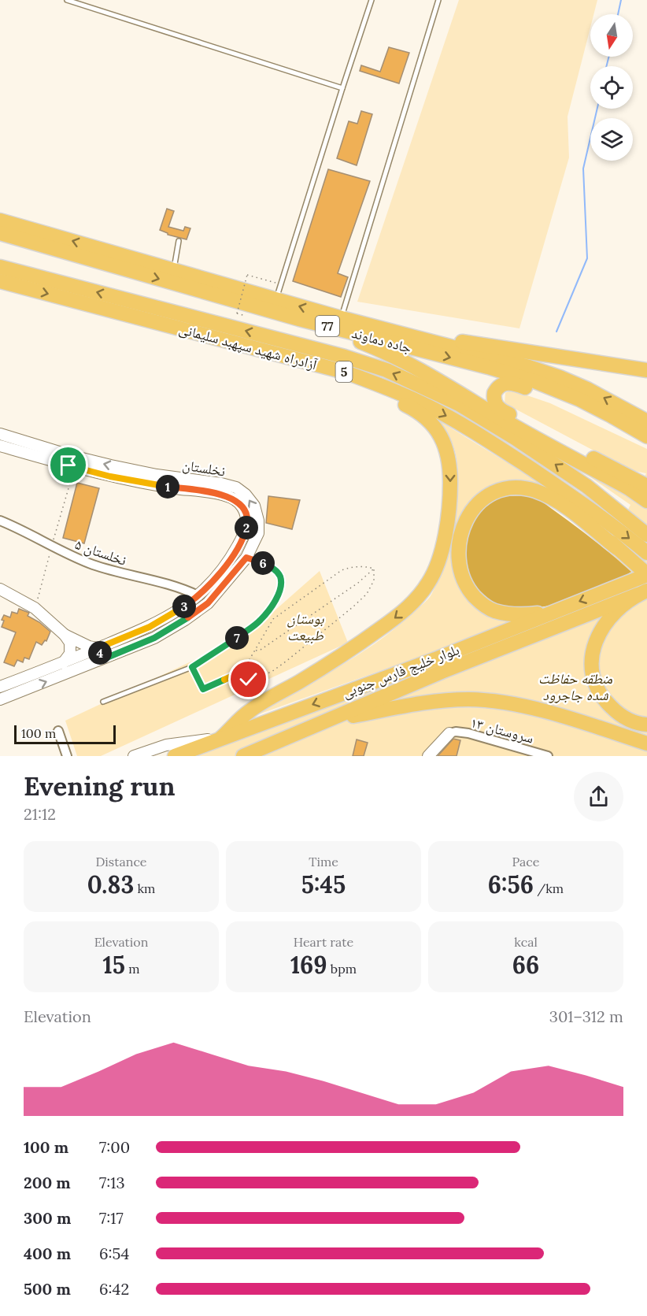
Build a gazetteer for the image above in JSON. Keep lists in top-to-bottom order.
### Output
{
  "streets": {
    "highway": [
      "77",
      "جاده دماوند",
      "آزادراه شهید سپهبد سلیمانی",
      "5",
      "بلوار خلیج فارس جنوبی"
    ],
    "street": ["نخلستان", "نخلستان ۵", "سروستان ۱۳"]
  },
  "crossings": [
    ["نخلستان", "نخلستان ۵"]
  ],
  "parks": ["بوستان طبیعت", "منطقه حفاظت شده جاجرود"],
  "scale_bar": "100 m",
  "north": "bottom",
  "page": {
    "pins": [
      "1",
      "2",
      "6",
      "3",
      "7",
      "4"
    ],
    "scale": "100 m",
    "heading": ["Evening run", "21:12"],
    "stats": [
      ["Distance", "0.83 km"],
      ["Time", "5:45"],
      ["Pace", "6:56 /km"],
      ["Elevation", "15 m"],
      ["Heart rate", "169 bpm"],
      ["kcal", "66"]
    ],
    "chart": ["Elevation", "301–312 m"],
    "list": [
      {
        "name": "100 m",
        "note": "7:00"
      },
      {
        "name": "200 m",
        "note": "7:13"
      },
      {
        "name": "300 m",
        "note": "7:17"
      },
      {
        "name": "400 m",
        "note": "6:54"
      },
      {
        "name": "500 m",
        "note": "6:42"
      }
    ]
  }
}
